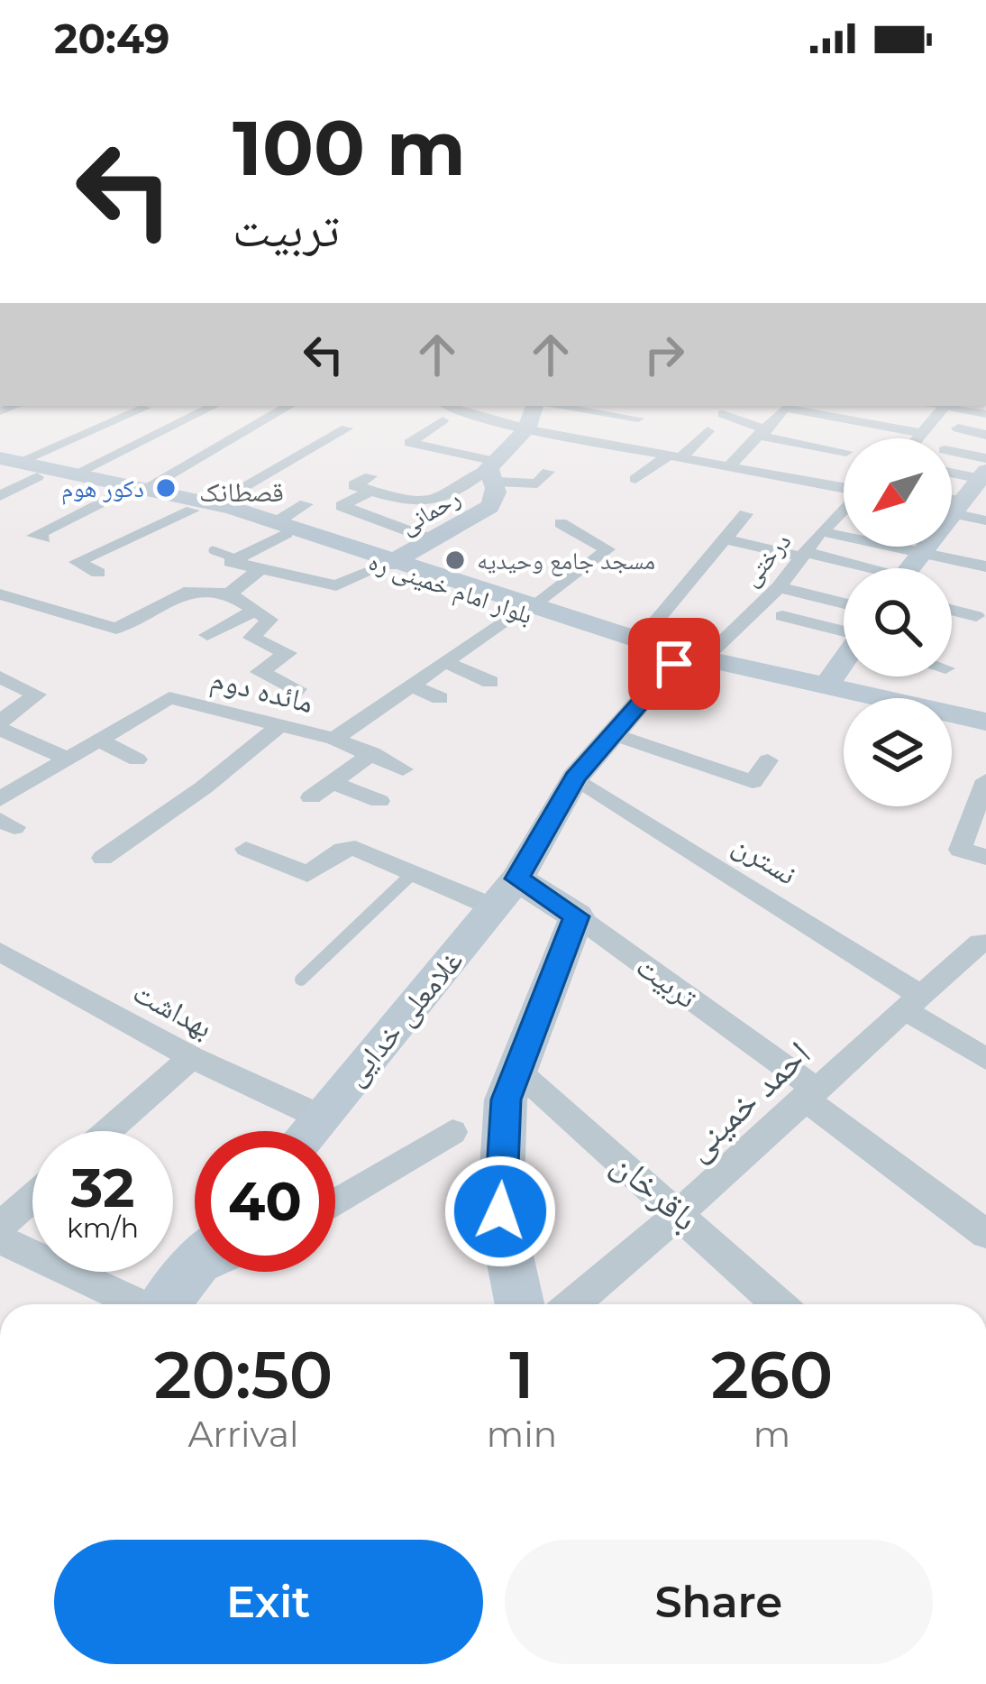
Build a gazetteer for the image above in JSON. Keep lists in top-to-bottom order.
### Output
{
  "streets": {
    "street": [
      "رحمانی",
      "درختی",
      "بلوار امام خمینی ره",
      "مائده دوم",
      "نسترن",
      "تربیت",
      "بهداشت",
      "غلامعلی خدایی",
      "احمد خمینی",
      "باقرخان"
    ]
  },
  "crossings": [
    ["رحمانی", "بلوار امام خمینی ره"],
    ["درختی", "بلوار امام خمینی ره"],
    ["درختی", "غلامعلی خدایی"],
    ["بلوار امام خمینی ره", "غلامعلی خدایی"],
    ["نسترن", "غلامعلی خدایی"],
    ["نسترن", "احمد خمینی"],
    ["تربیت", "غلامعلی خدایی"],
    ["تربیت", "احمد خمینی"],
    ["بهداشت", "غلامعلی خدایی"],
    ["احمد خمینی", "باقرخان"]
  ],
  "districts": ["قصطانک"],
  "places": ["دکور هوم", "مسجد جامع وحیدیه"],
  "north": "bottom left",
  "page": {
    "status": "20:49",
    "turn": ["100 m", "تربیت"],
    "speed": "32 km/h",
    "limit": "40",
    "eta": [
      "20:50",
      "Arrival",
      "1",
      "min",
      "260",
      "m"
    ],
    "buttons": ["Exit", "Share"]
  }
}
